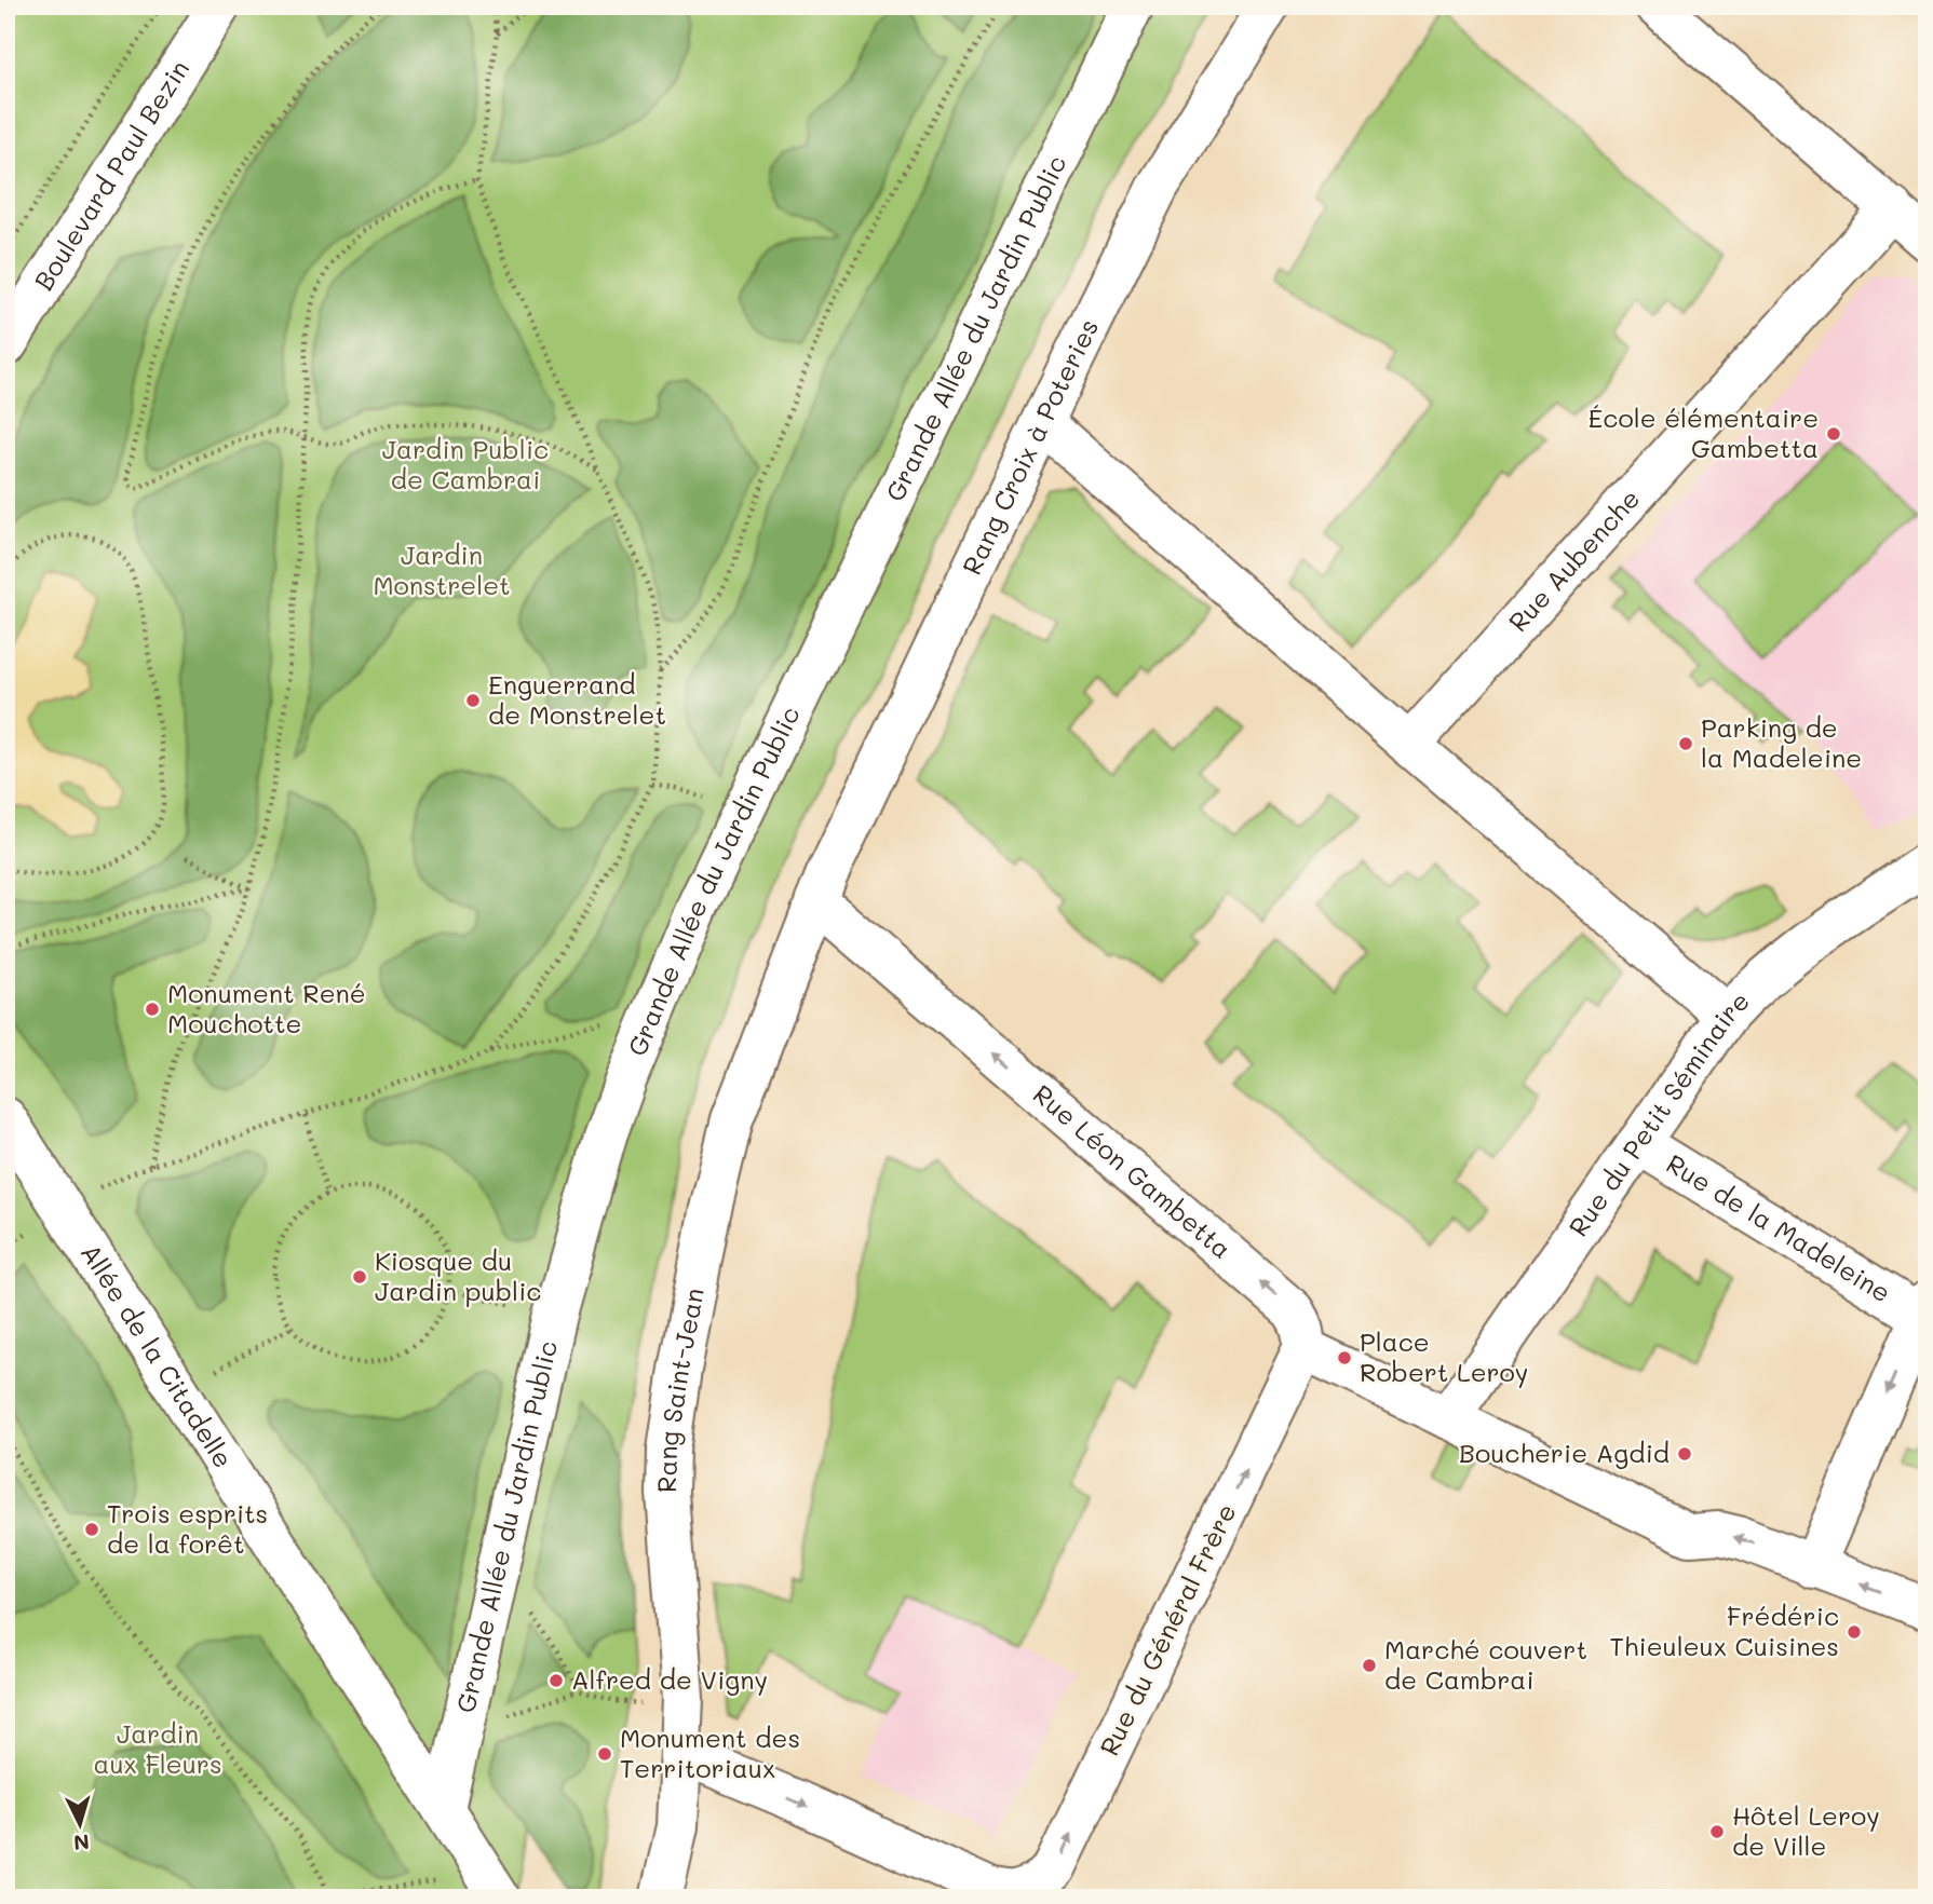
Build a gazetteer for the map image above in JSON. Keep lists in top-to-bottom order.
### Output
{
  "streets": {
    "street": [
      "Boulevard Paul Bezin",
      "Grande Allée du Jardin Public",
      "Rang Croix à Poteries",
      "Rue Aubenche",
      "Rue du Petit Séminaire",
      "Rue Léon Gambetta",
      "Rue de la Madeleine",
      "Allée de la Citadelle",
      "Rang Saint-Jean",
      "Rue du Général Frère"
    ]
  },
  "crossings": [
    ["Grande Allée du Jardin Public", "Allée de la Citadelle"],
    ["Rang Croix à Poteries", "Rue Léon Gambetta"],
    ["Rang Croix à Poteries", "Rang Saint-Jean"],
    ["Rue du Petit Séminaire", "Rue de la Madeleine"],
    ["Rue Léon Gambetta", "Rang Saint-Jean"],
    ["Rue Léon Gambetta", "Rue du Général Frère"]
  ],
  "one_way": ["Rue Léon Gambetta", "Rue de la Madeleine", "Rue du Général Frère"],
  "parks": ["Jardin Public de Cambrai", "Jardin Monstrelet", "Jardin aux Fleurs"],
  "places": [
    "École élémentaire Gambetta",
    "Enguerrand de Monstrelet",
    "Parking de la Madeleine",
    "Monument René Mouchotte",
    "Kiosque du Jardin public",
    "Place Robert Leroy",
    "Boucherie Agdid",
    "Trois esprits de la forêt",
    "Frédéric Thieuleux Cuisines",
    "Marché couvert de Cambrai",
    "Alfred de Vigny",
    "Monument des Territoriaux",
    "Hôtel Leroy de Ville"
  ],
  "north": "bottom"
}
